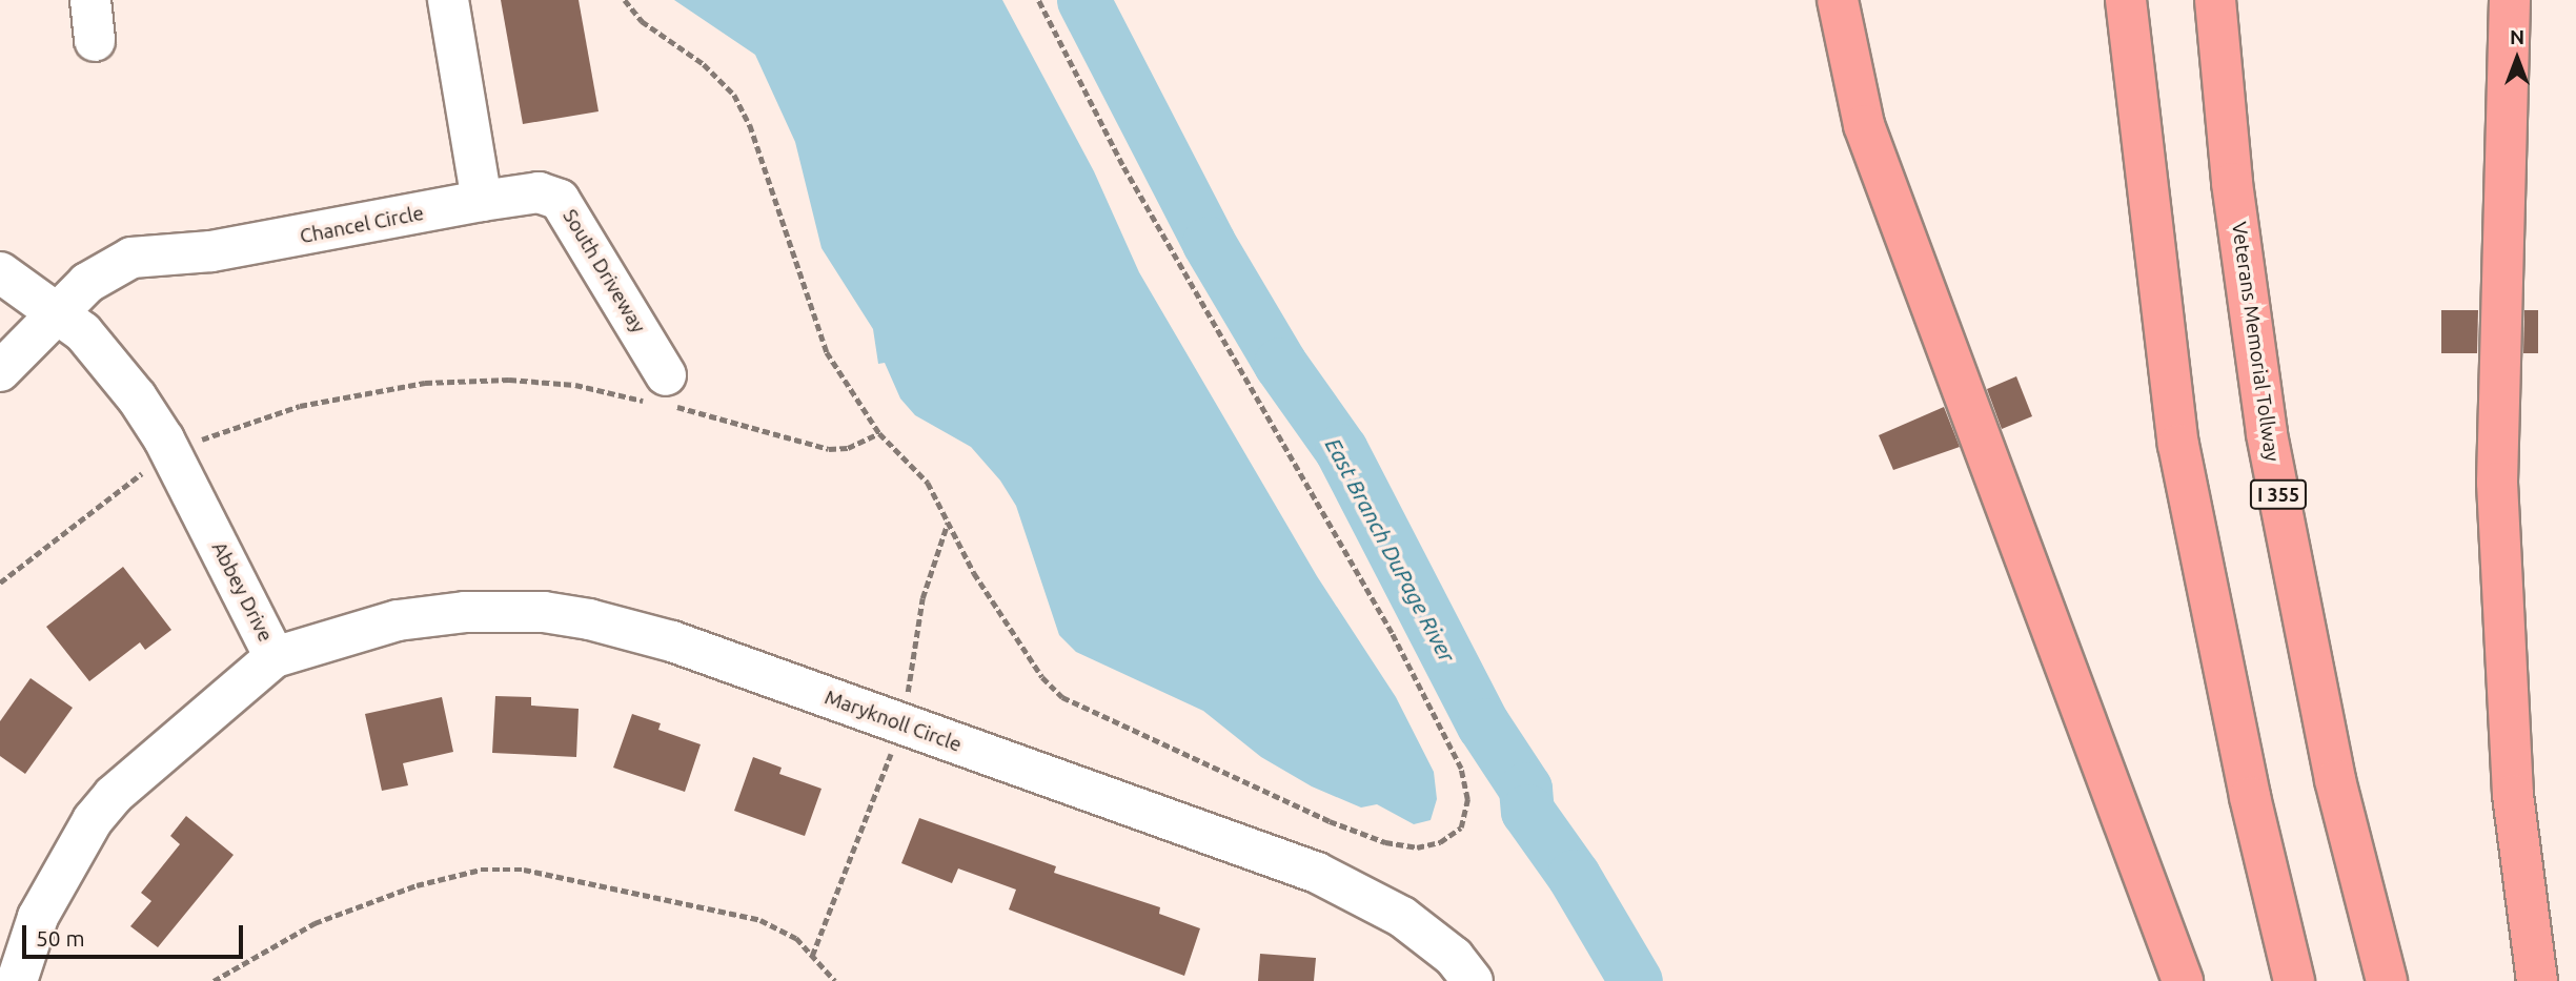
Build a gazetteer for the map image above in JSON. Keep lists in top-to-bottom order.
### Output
{
  "streets": {
    "highway": ["Veterans Memorial Tollway", "I 355"],
    "street": [
      "Chancel Circle",
      "South Driveway",
      "Abbey Drive",
      "Maryknoll Circle"
    ]
  },
  "crossings": [
    ["Chancel Circle", "South Driveway"],
    ["Chancel Circle", "Abbey Drive"],
    ["Abbey Drive", "Maryknoll Circle"]
  ],
  "water": ["East Branch DuPage River"],
  "scale_bar": "50 m",
  "north": "top"
}
